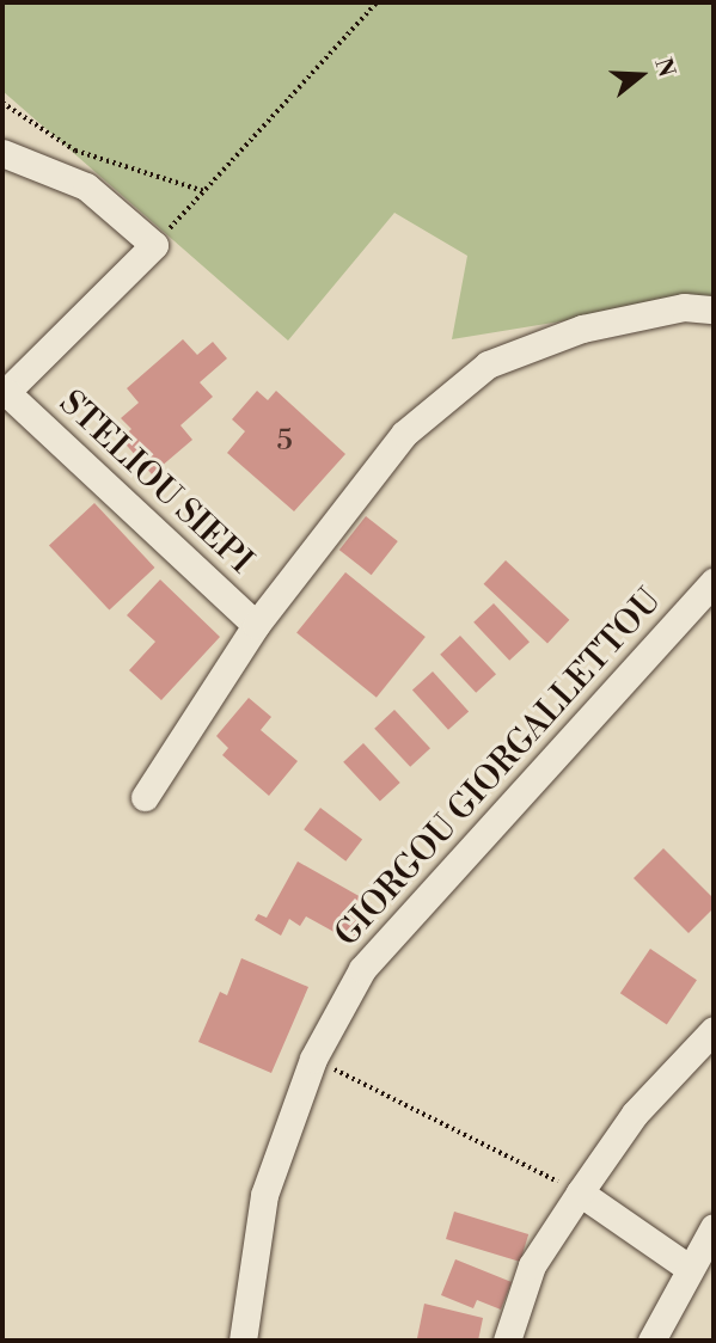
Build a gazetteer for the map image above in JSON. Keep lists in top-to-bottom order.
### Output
{
  "streets": {
    "street": ["STELIOU SIEPI", "GIORGOU GIORGALLETTOU"]
  },
  "house_numbers": ["5"],
  "north": "right"
}
